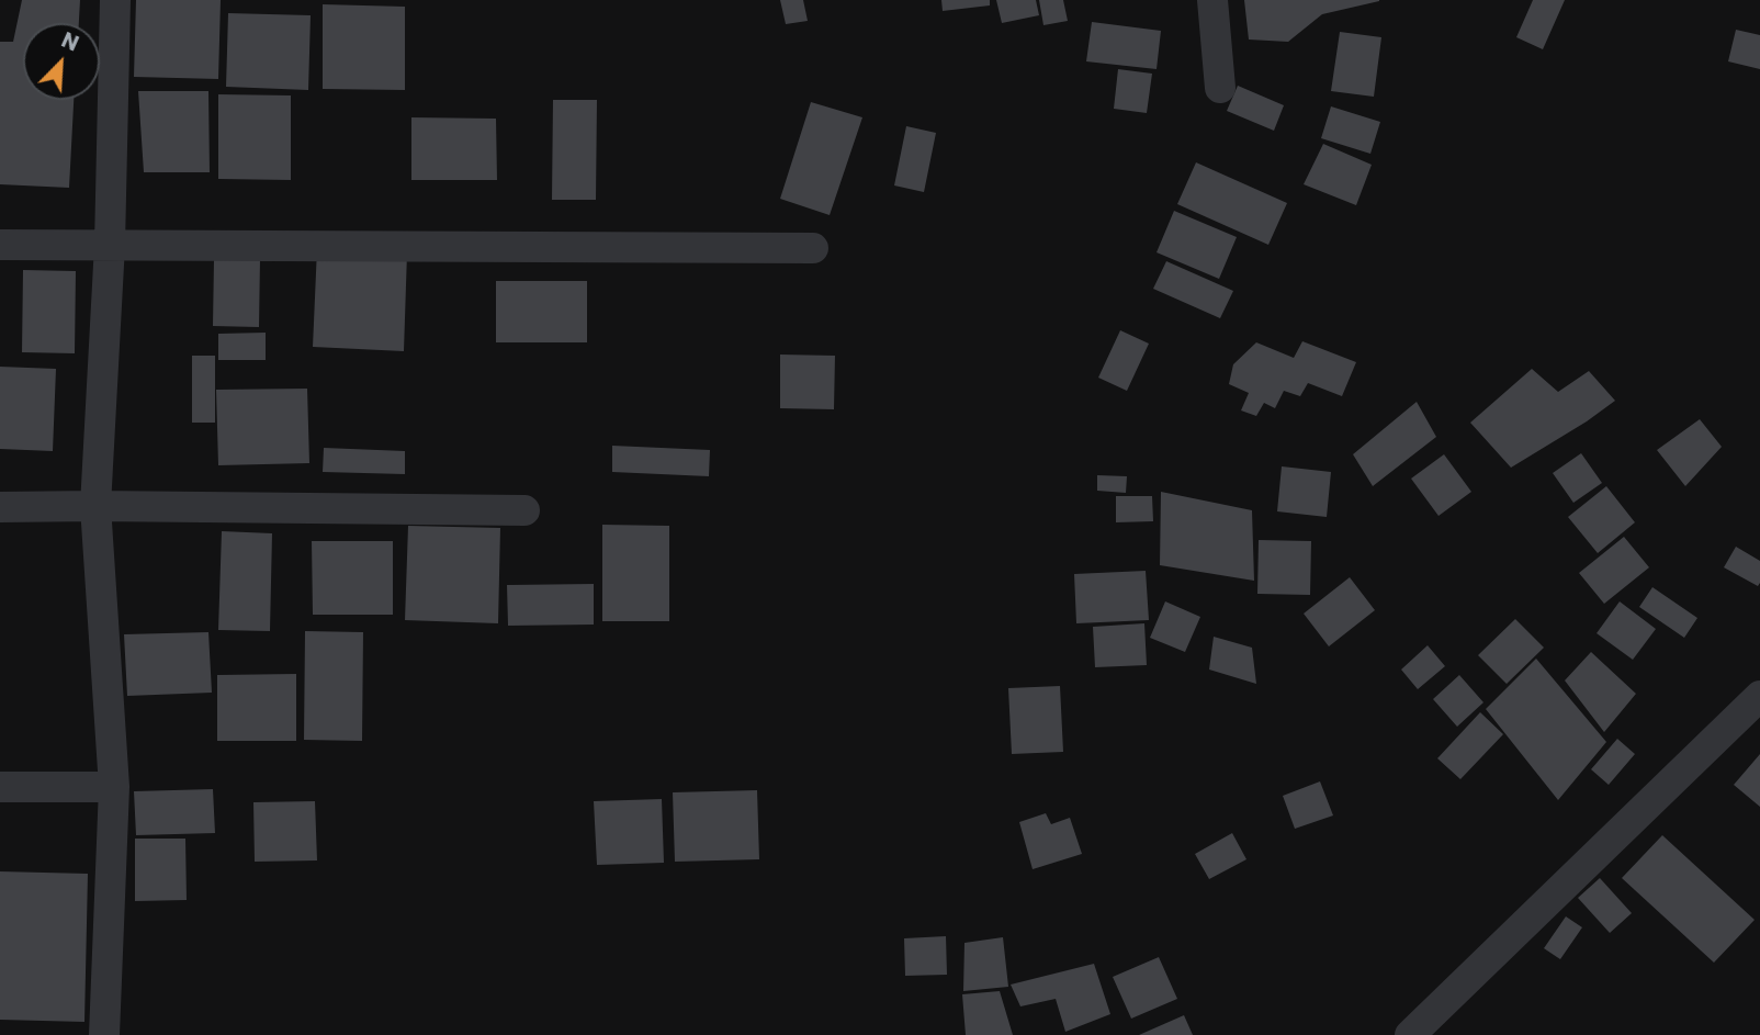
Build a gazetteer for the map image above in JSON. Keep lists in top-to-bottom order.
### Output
{
  "north": "top right"
}
